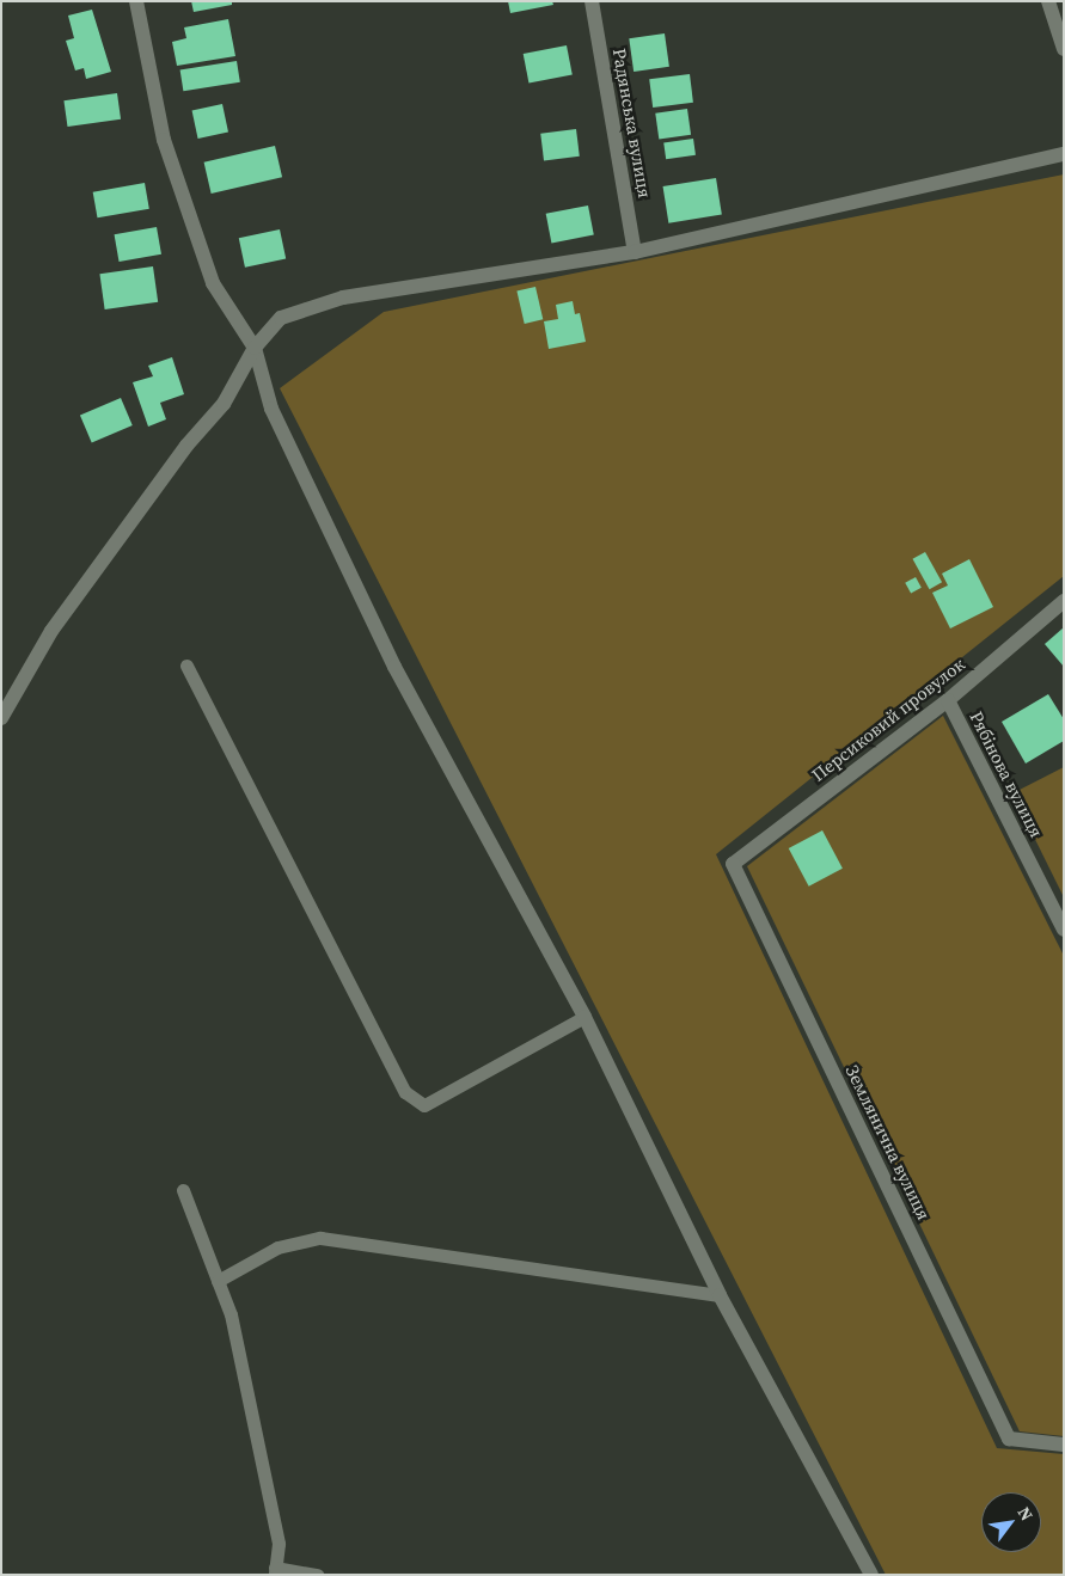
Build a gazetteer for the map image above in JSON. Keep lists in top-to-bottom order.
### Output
{
  "streets": {
    "street": [
      "Радянська вулиця",
      "Персиковий провулок",
      "Рябінова вулиця",
      "Землянична вулиця"
    ]
  },
  "crossings": [
    ["Персиковий провулок", "Рябінова вулиця"],
    ["Персиковий провулок", "Землянична вулиця"]
  ],
  "north": "top right"
}
